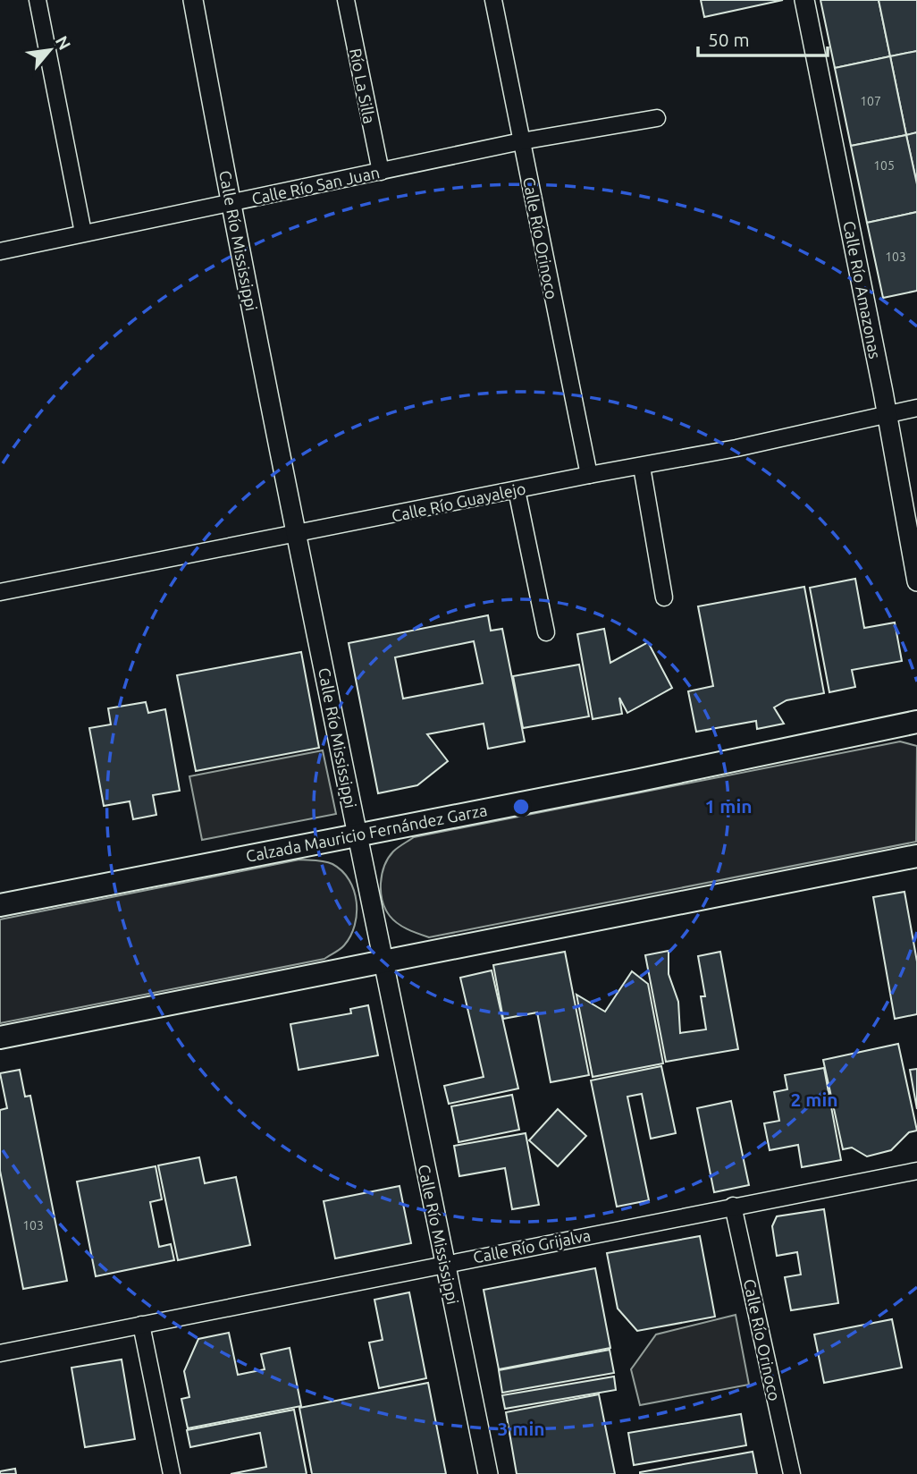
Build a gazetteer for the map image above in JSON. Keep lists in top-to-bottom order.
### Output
{
  "streets": {
    "main road": ["Calzada Mauricio Fernández Garza"],
    "street": [
      "Río La Silla",
      "Calle Río San Juan",
      "Calle Río Orinoco",
      "Calle Río Mississippi",
      "Calle Río Amazonas",
      "Calle Río Guayalejo",
      "Calle Río Grijalva"
    ]
  },
  "crossings": [
    ["Río La Silla", "Calle Río San Juan"],
    ["Calle Río San Juan", "Calle Río Orinoco"],
    ["Calle Río San Juan", "Calle Río Mississippi"],
    ["Calle Río Orinoco", "Calle Río Guayalejo"],
    ["Calle Río Orinoco", "Calle Río Grijalva"],
    ["Calle Río Mississippi", "Calle Río Guayalejo"],
    ["Calle Río Mississippi", "Calzada Mauricio Fernández Garza"],
    ["Calle Río Mississippi", "Calle Río Grijalva"],
    ["Calle Río Amazonas", "Calle Río Guayalejo"]
  ],
  "house_numbers": [
    "107",
    "105",
    "103",
    "103"
  ],
  "scale_bar": "50 m",
  "north": "top right",
  "rings": ["1 min", "2 min", "3 min"]
}
